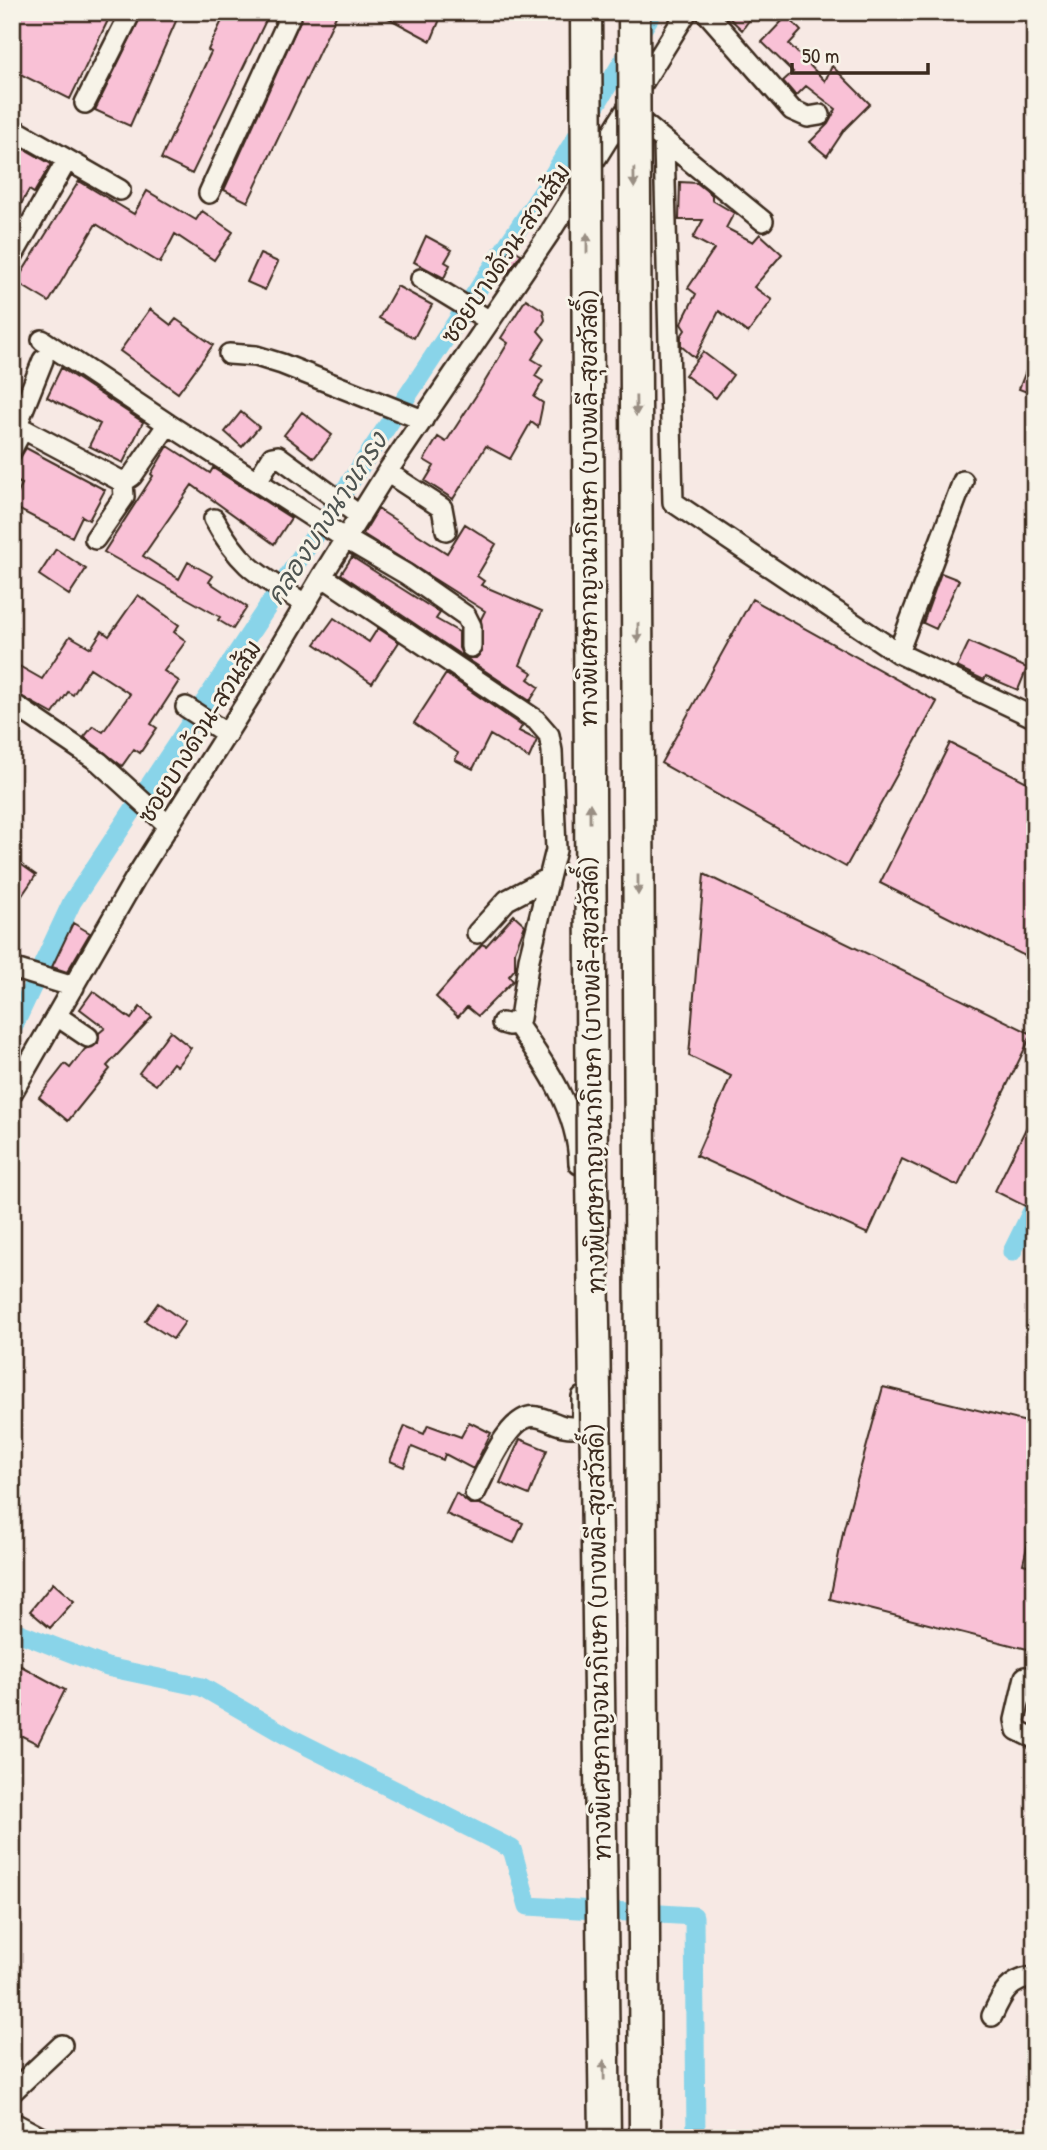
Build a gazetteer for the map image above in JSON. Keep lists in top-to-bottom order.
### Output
{
  "streets": {
    "highway": ["ทางพิเศษกาญจนาภิเษก (บางพลี-สุขสวัสดิ์)"],
    "street": ["ซอยบางด้วน-สวนส้ม"]
  },
  "water": ["คลองบางนางเกรง"],
  "scale_bar": "50 m"
}
